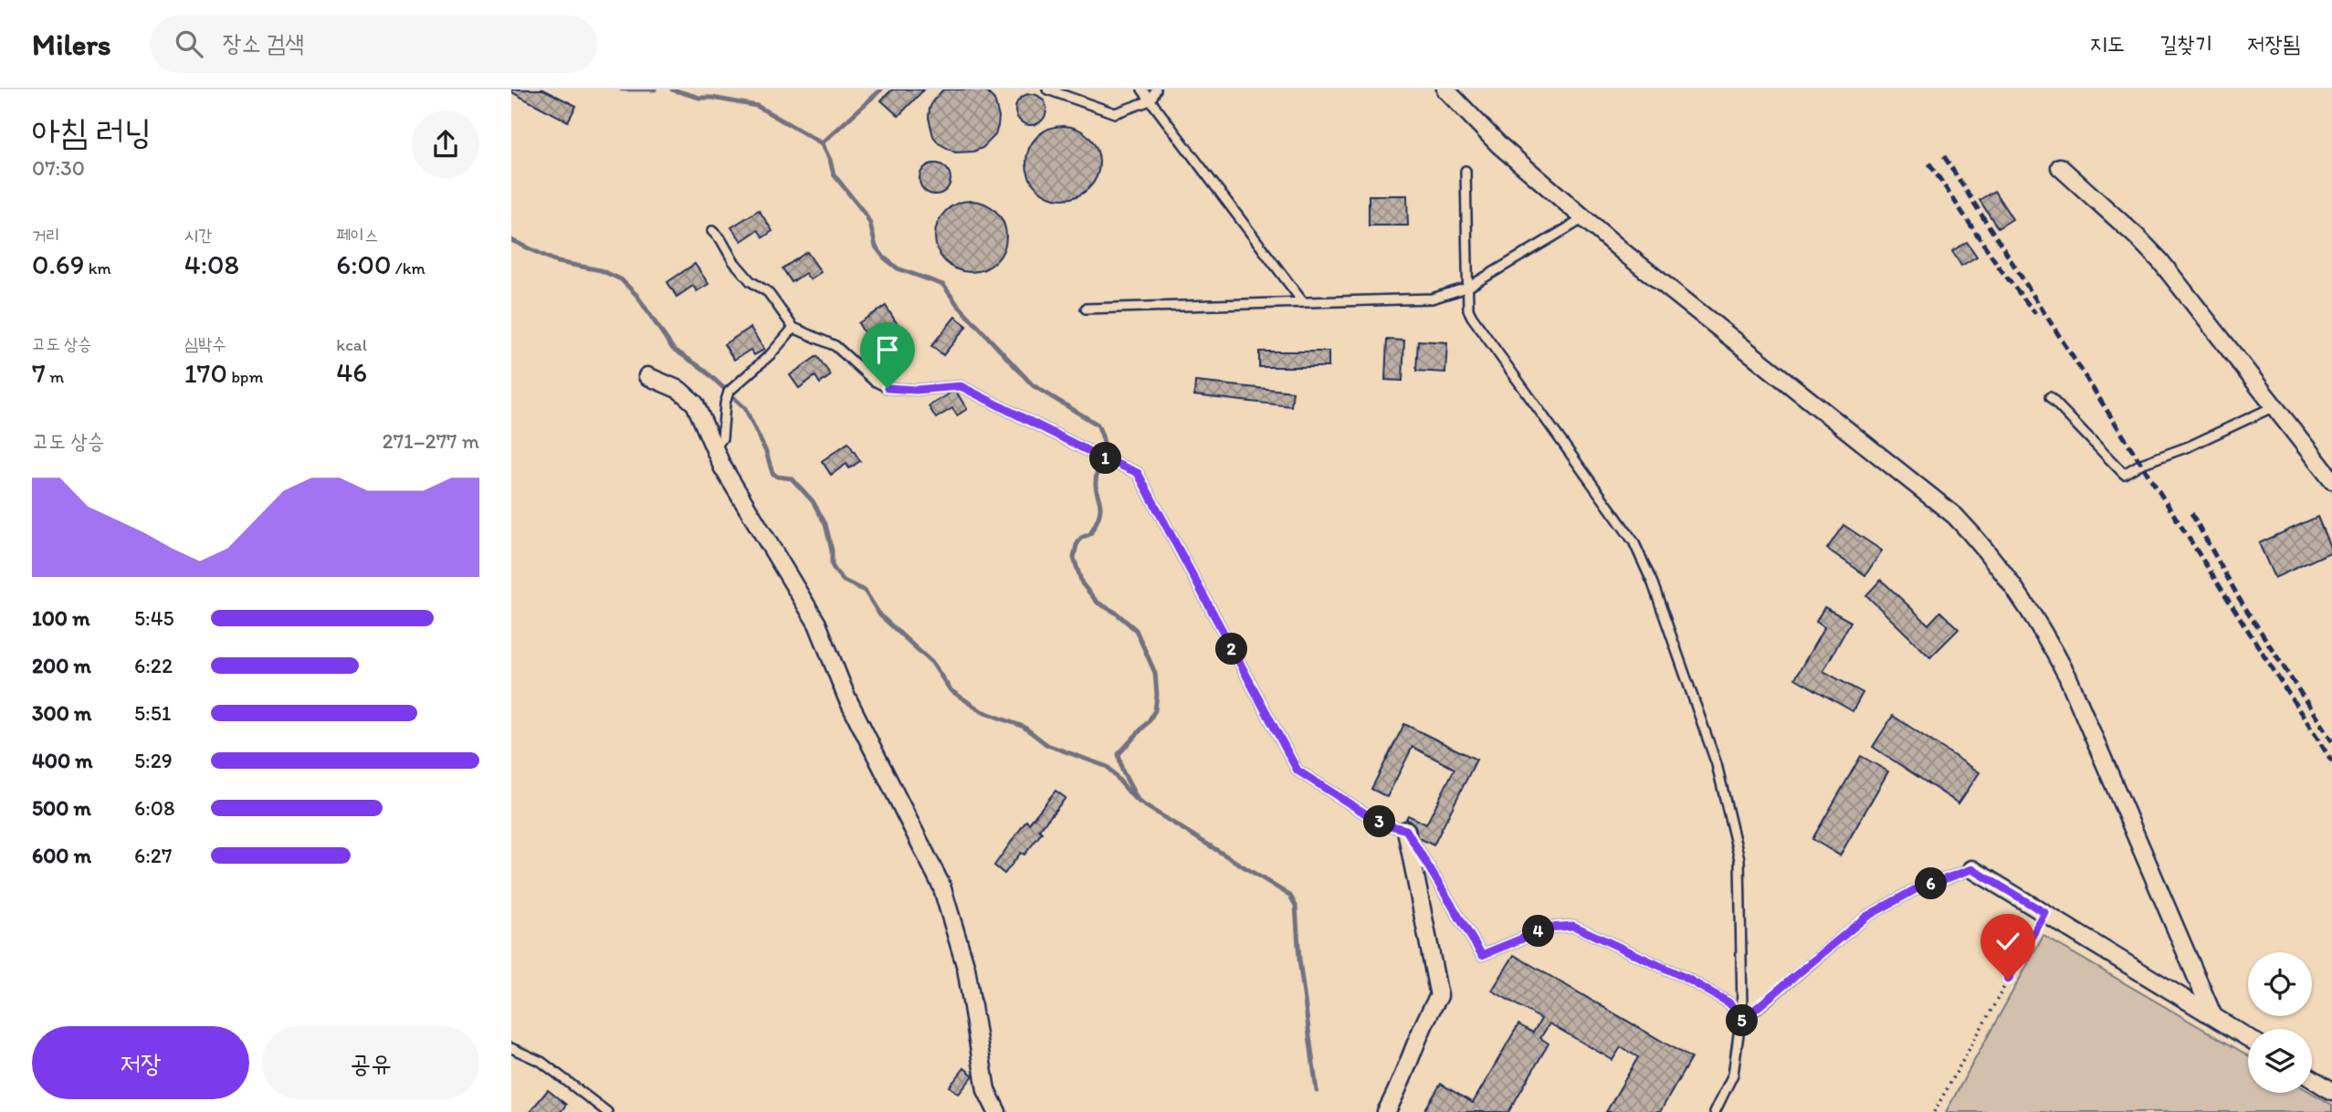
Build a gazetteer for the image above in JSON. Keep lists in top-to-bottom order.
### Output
{
  "page": {
    "header": "Milers",
    "search": "장소 검색",
    "nav": ["지도", "길찾기", "저장됨"],
    "heading": ["아침 러닝", "07:30"],
    "stats": [
      ["거리", "0.69 km"],
      ["시간", "4:08"],
      ["페이스", "6:00 /km"],
      ["고도 상승", "7 m"],
      ["심박수", "170 bpm"],
      ["kcal", "46"]
    ],
    "chart": ["고도 상승", "271–277 m"],
    "pins": [
      "1",
      "2",
      "3",
      "6",
      "4",
      "5"
    ],
    "list": [
      {
        "name": "100 m",
        "note": "5:45"
      },
      {
        "name": "200 m",
        "note": "6:22"
      },
      {
        "name": "300 m",
        "note": "5:51"
      },
      {
        "name": "400 m",
        "note": "5:29"
      },
      {
        "name": "500 m",
        "note": "6:08"
      },
      {
        "name": "600 m",
        "note": "6:27"
      }
    ],
    "buttons": ["저장", "공유"]
  }
}
